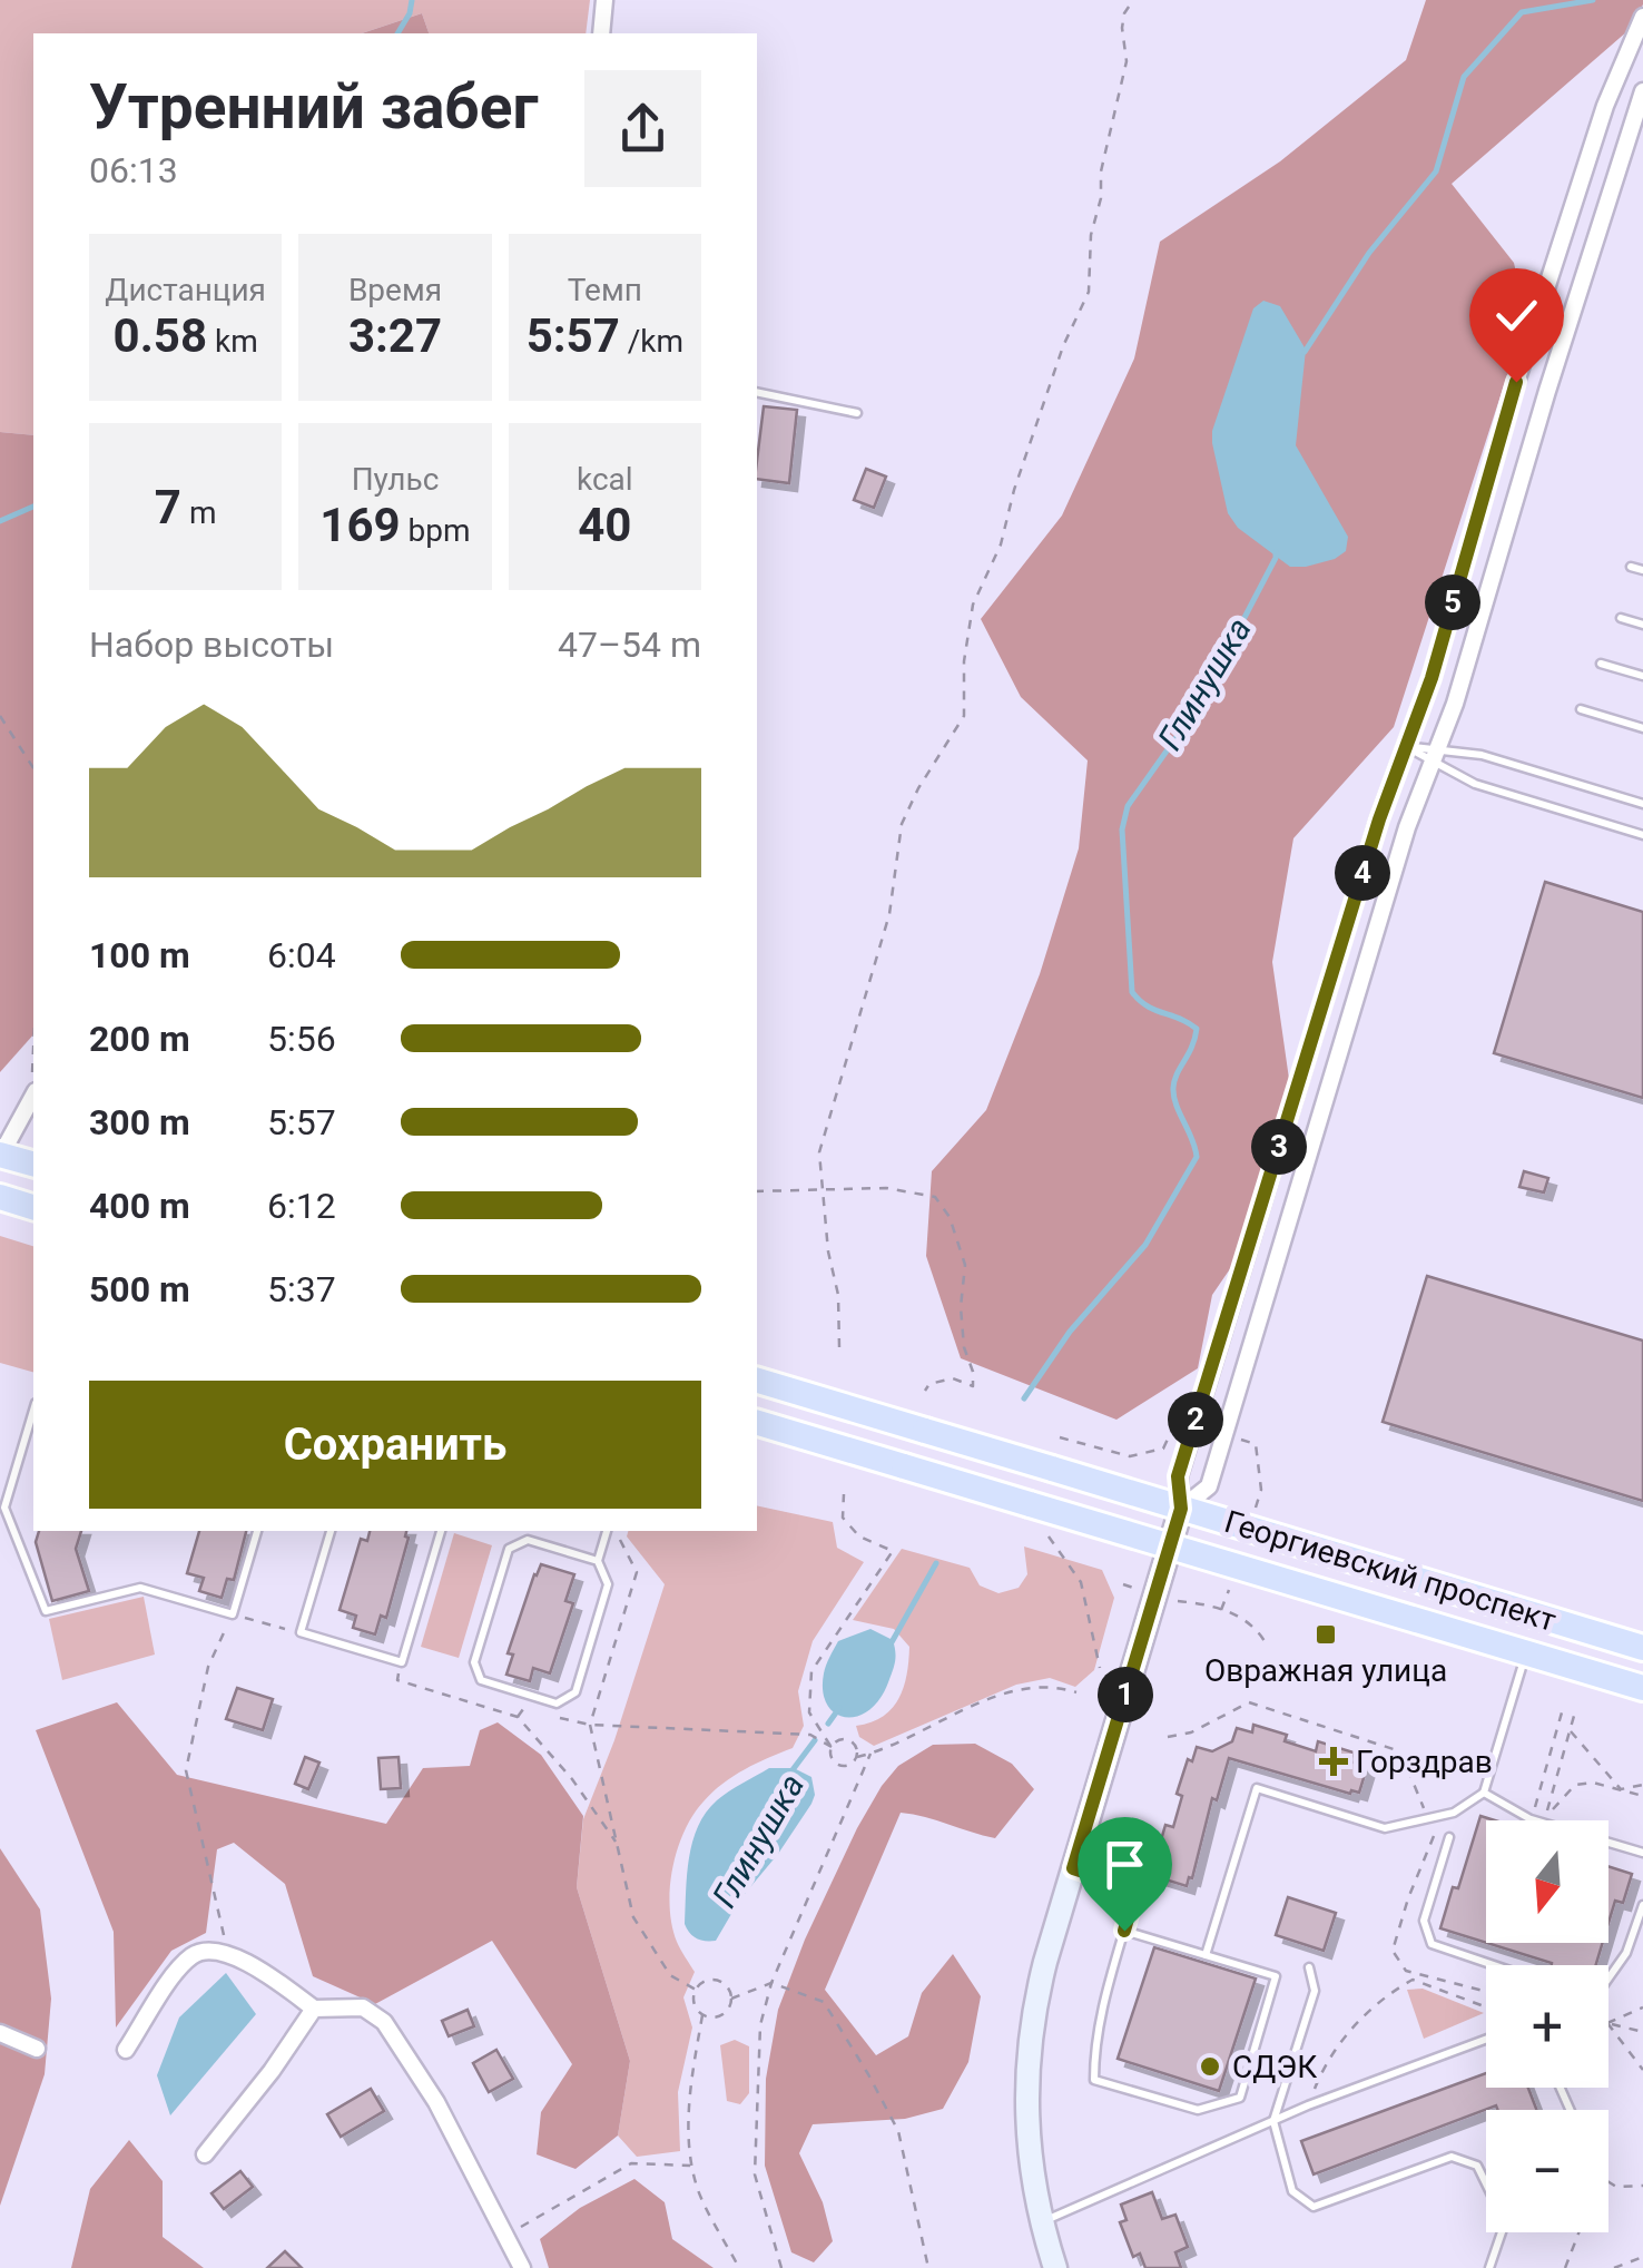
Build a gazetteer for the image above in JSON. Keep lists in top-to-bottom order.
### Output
{
  "streets": {
    "main road": ["Георгиевский проспект"]
  },
  "water": ["Глинушка"],
  "places": {
    "transit": ["Овражная улица"],
    "health": ["Горздрав"],
    "other": ["СДЭК"]
  },
  "north": "bottom",
  "page": {
    "heading": ["Утренний забег", "06:13"],
    "stats": [
      ["Дистанция", "0.58 km"],
      ["Время", "3:27"],
      ["Темп", "5:57 /km"],
      ["7 m"],
      ["Пульс", "169 bpm"],
      ["kcal", "40"]
    ],
    "pins": [
      "5",
      "4",
      "3",
      "2",
      "1"
    ],
    "chart": ["Набор высоты", "47–54 m"],
    "list": [
      {
        "name": "100 m",
        "note": "6:04"
      },
      {
        "name": "200 m",
        "note": "5:56"
      },
      {
        "name": "300 m",
        "note": "5:57"
      },
      {
        "name": "400 m",
        "note": "6:12"
      },
      {
        "name": "500 m",
        "note": "5:37"
      }
    ],
    "buttons": "Сохранить",
    "map_buttons": ["+", "−"]
  }
}
